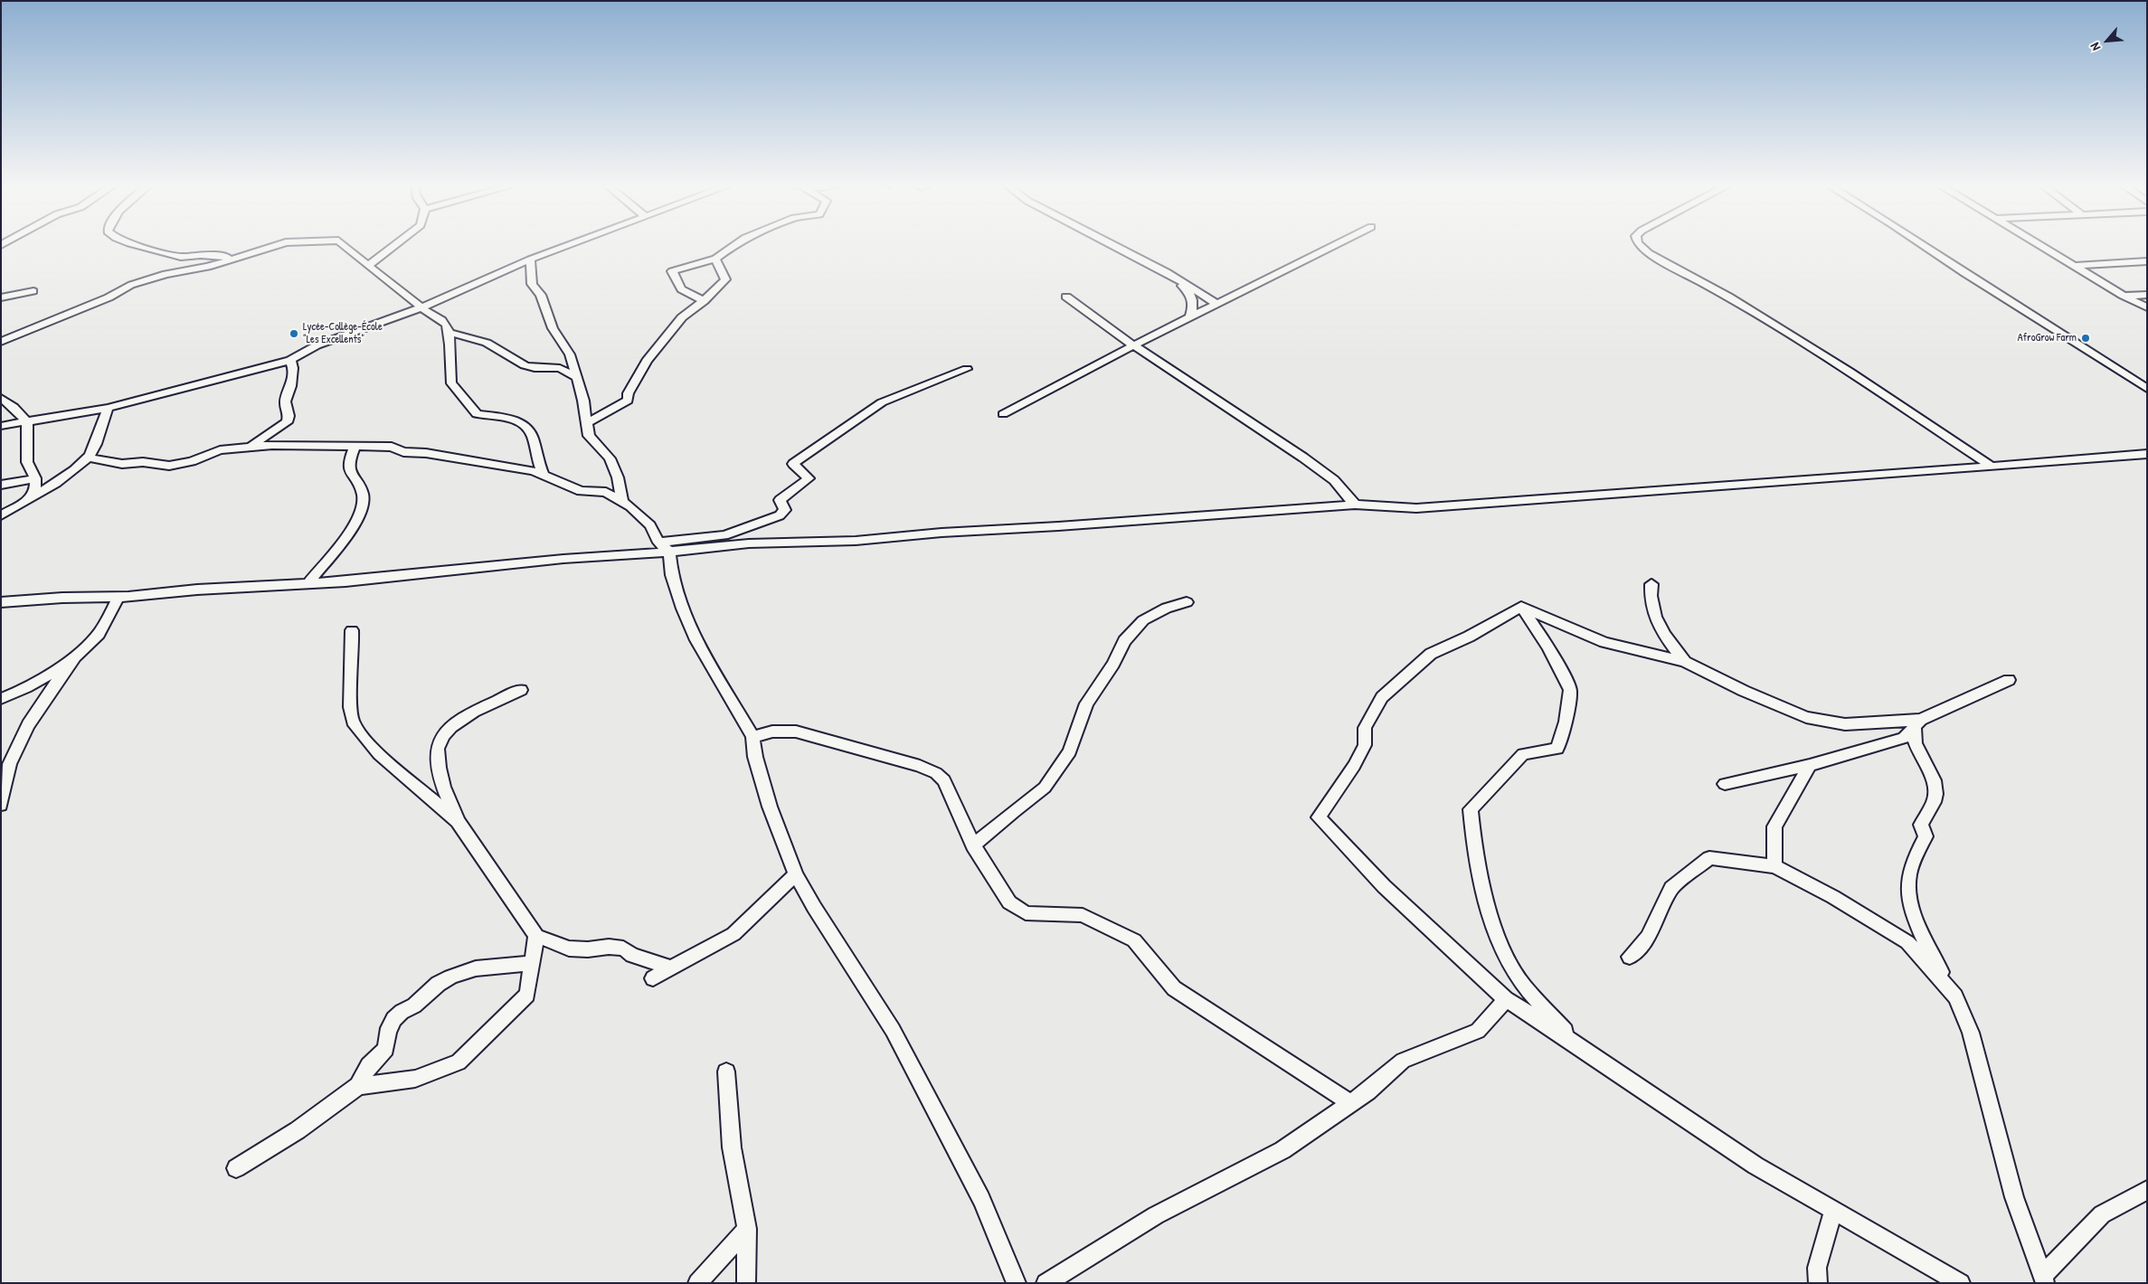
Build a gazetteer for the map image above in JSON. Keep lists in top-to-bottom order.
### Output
{
  "places": ["Lycée-Collège-École \"Les Excellents\"", "AfroGrow Farm"],
  "north": "bottom left"
}
